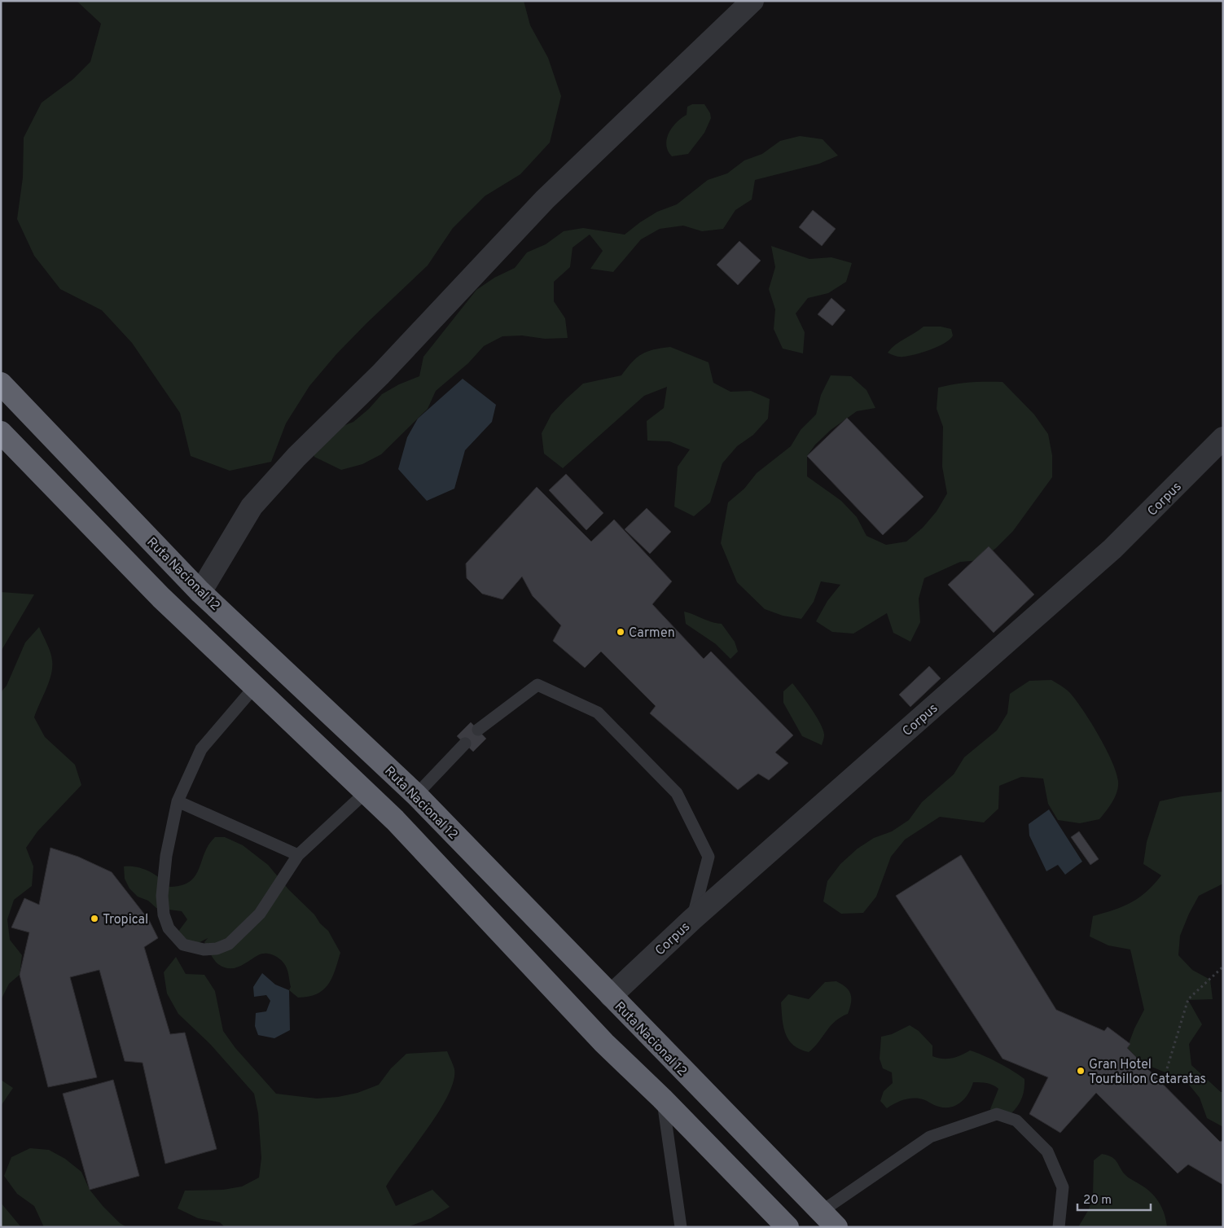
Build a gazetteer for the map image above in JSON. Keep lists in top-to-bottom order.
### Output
{
  "streets": {
    "highway": ["Ruta Nacional 12"],
    "street": ["Corpus"]
  },
  "crossings": [
    ["Corpus", "Ruta Nacional 12"]
  ],
  "places": ["Carmen", "Tropical", "Gran Hotel Tourbillon Cataratas"],
  "scale_bar": "20 m"
}
